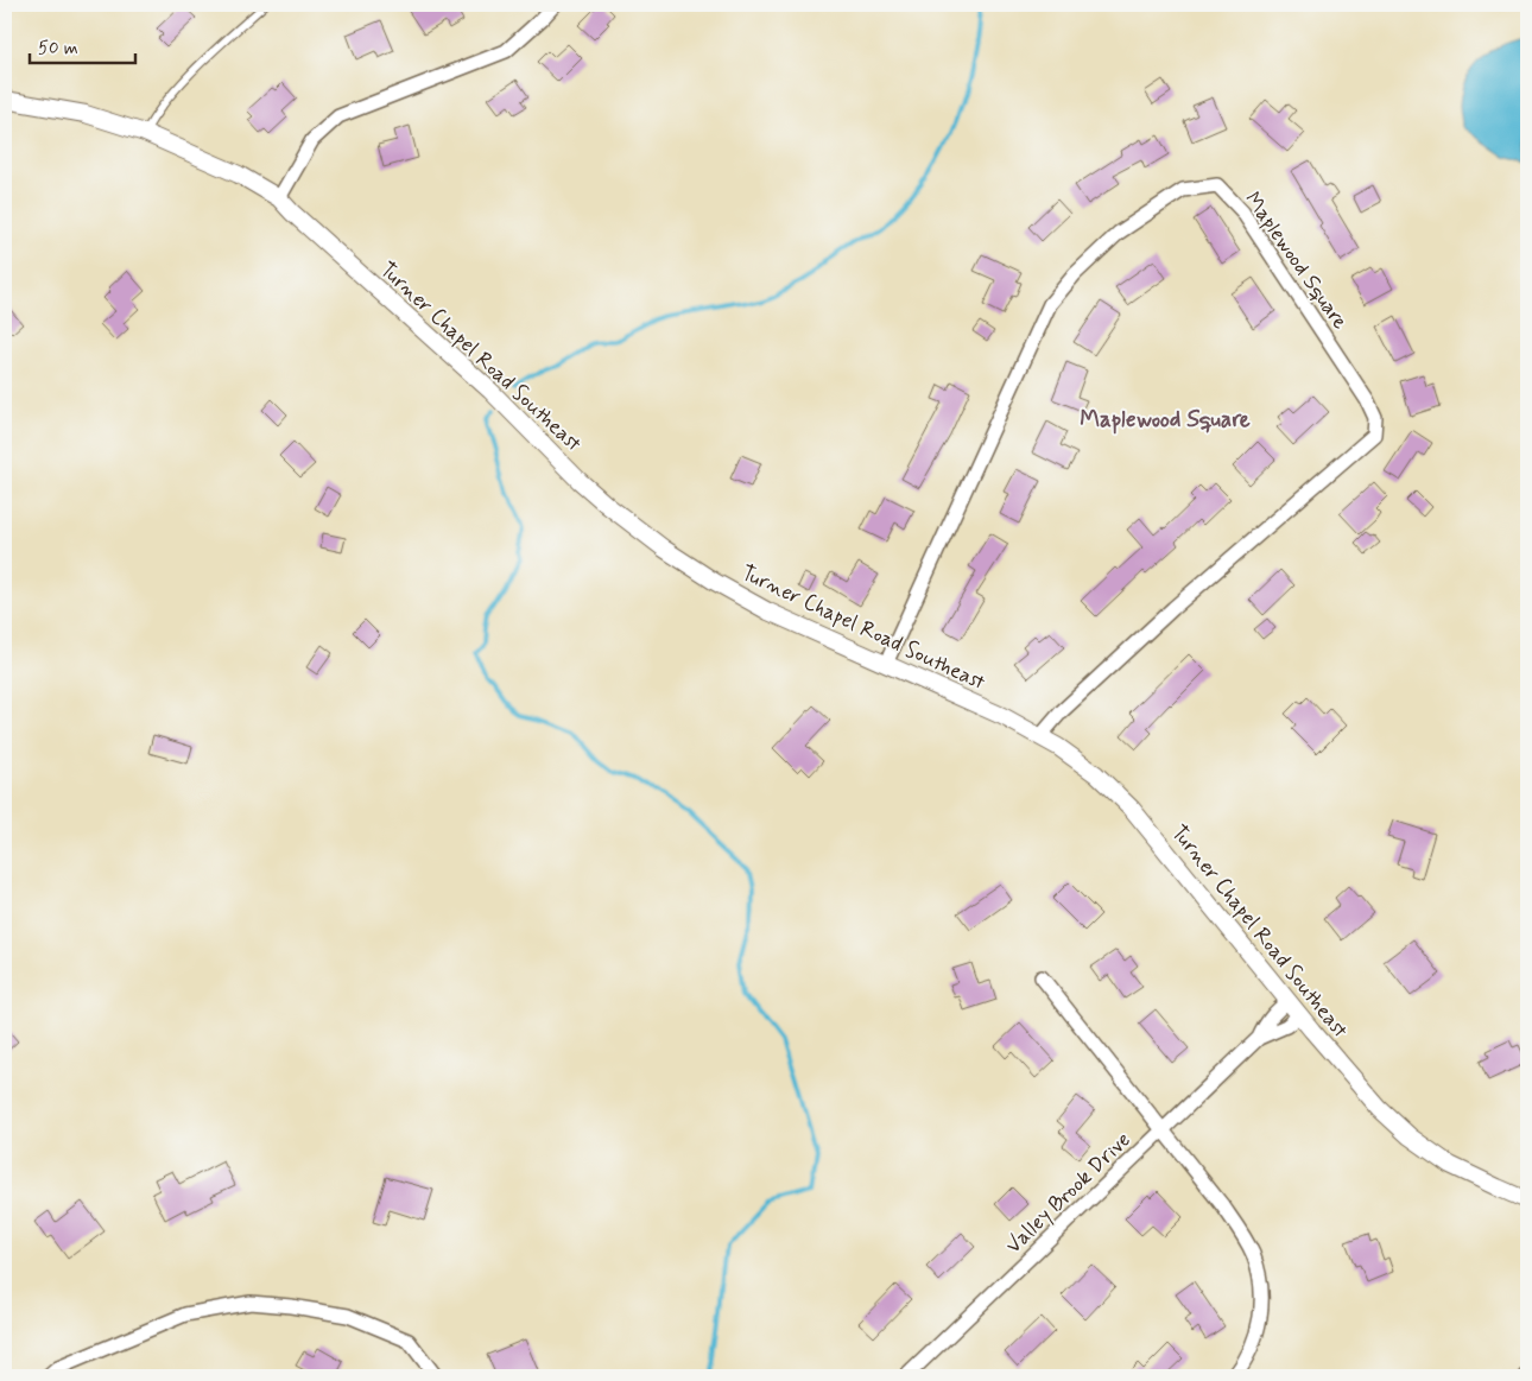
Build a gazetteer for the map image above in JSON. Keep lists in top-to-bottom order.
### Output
{
  "streets": {
    "street": ["Maplewood Square", "Turner Chapel Road Southeast", "Valley Brook Drive"]
  },
  "crossings": [
    ["Maplewood Square", "Turner Chapel Road Southeast"],
    ["Turner Chapel Road Southeast", "Valley Brook Drive"]
  ],
  "districts": ["Maplewood Square"],
  "scale_bar": "50 m"
}
